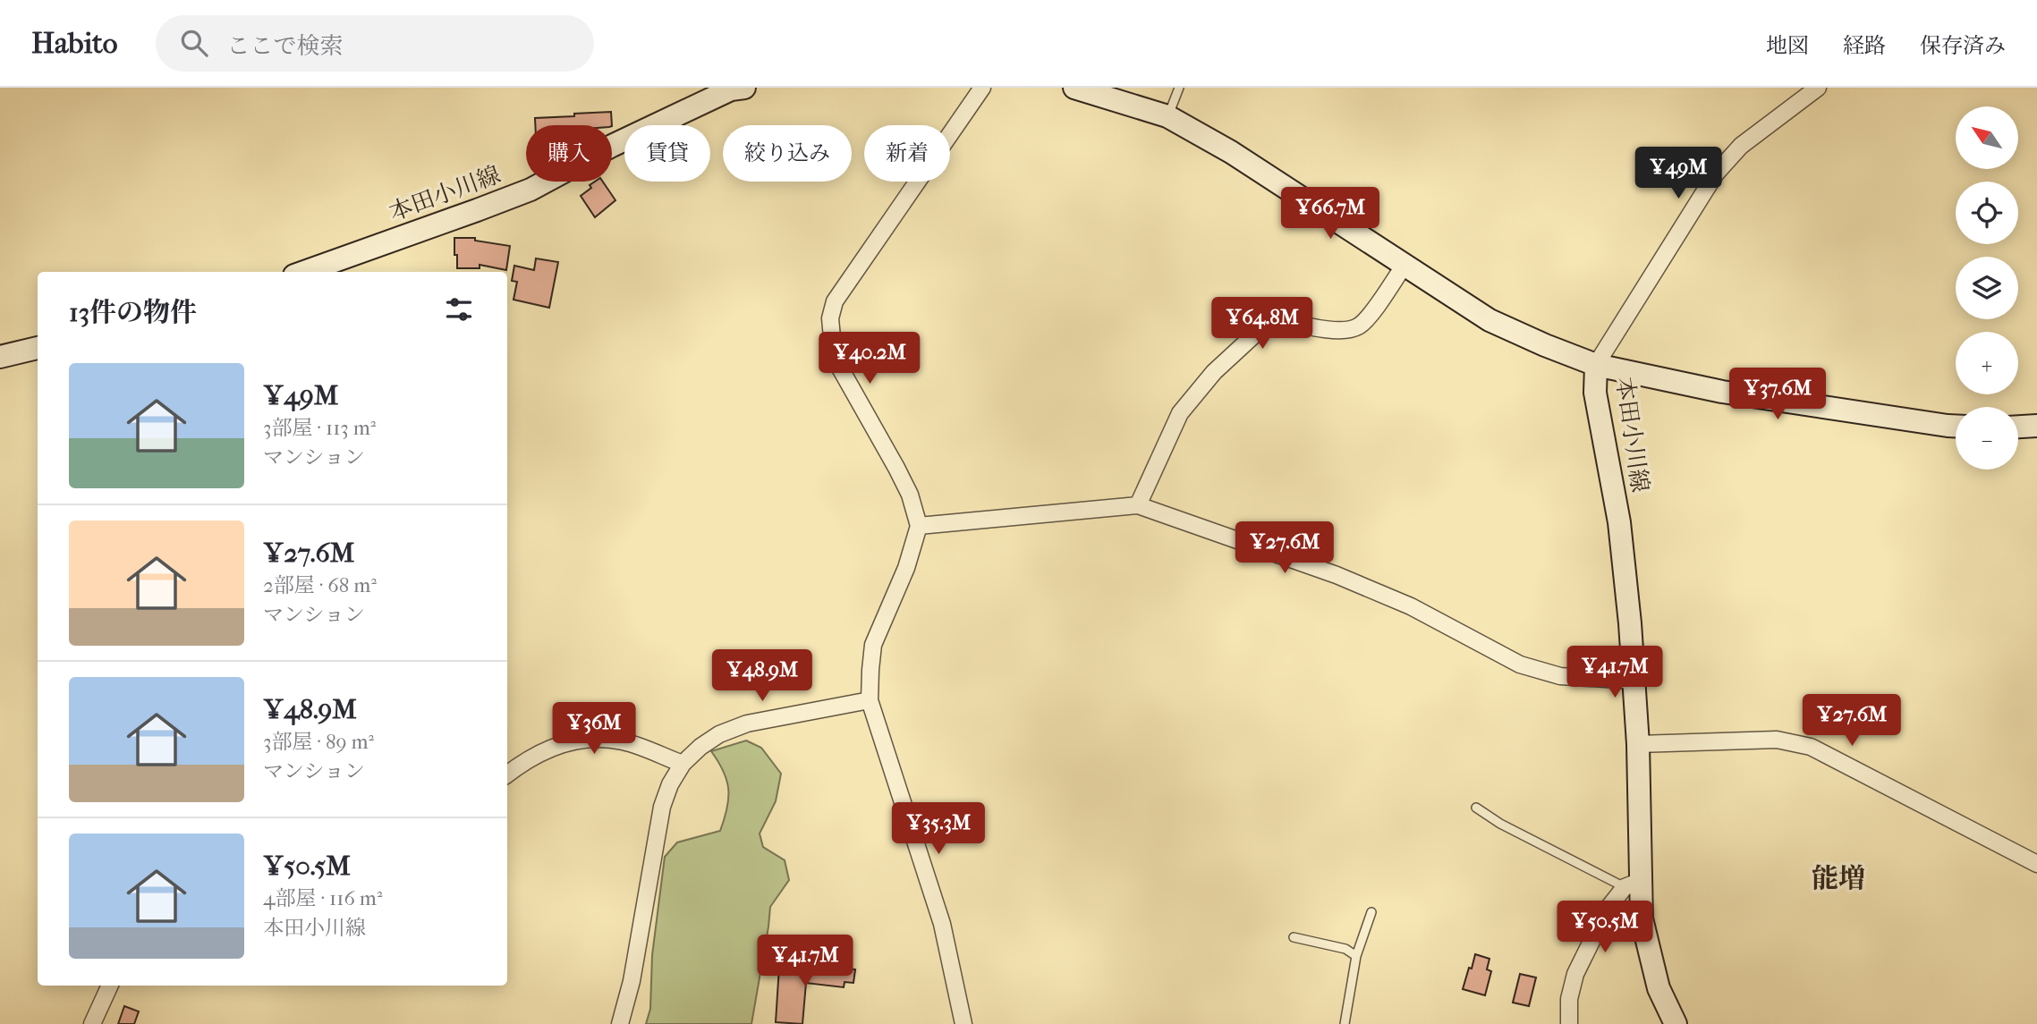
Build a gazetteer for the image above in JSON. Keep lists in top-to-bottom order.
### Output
{
  "streets": {
    "main road": ["本田小川線"]
  },
  "districts": ["能増"],
  "north": "top left",
  "page": {
    "header": "Habito",
    "search": "ここで検索",
    "nav": ["地図", "経路", "保存済み"],
    "map_buttons": ["+", "−"],
    "chip": [
      "購入",
      "賃貸",
      "絞り込み",
      "新着"
    ],
    "price": [
      "¥49M",
      "¥66.7M",
      "¥64.8M",
      "¥40.2M",
      "¥37.6M",
      "¥27.6M",
      "¥41.7M",
      "¥48.9M",
      "¥27.6M",
      "¥36M",
      "¥35.3M",
      "¥50.5M",
      "¥41.7M"
    ],
    "heading": "13件の物件",
    "list": [
      {
        "name": "¥49M",
        "note": "3部屋 · 113 m² · マンション"
      },
      {
        "name": "¥27.6M",
        "note": "2部屋 · 68 m² · マンション"
      },
      {
        "name": "¥48.9M",
        "note": "3部屋 · 89 m² · マンション"
      },
      {
        "name": "¥50.5M",
        "note": "4部屋 · 116 m² · 本田小川線"
      }
    ]
  }
}
